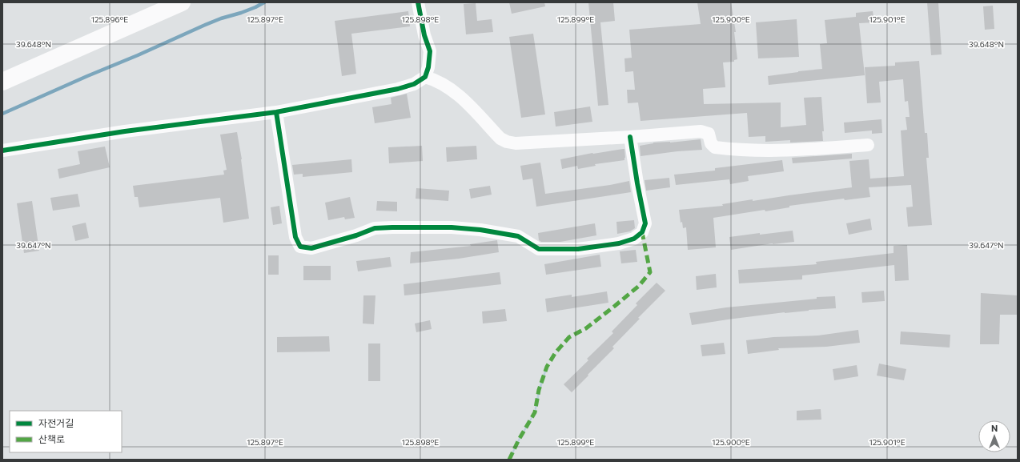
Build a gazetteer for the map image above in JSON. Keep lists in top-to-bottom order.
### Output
{
  "legend": ["자전거길", "산책로"],
  "north": "top",
  "coordinates": [
    "125.896°E",
    "125.897°E",
    "125.898°E",
    "125.899°E",
    "125.900°E",
    "125.901°E",
    "39.648°N",
    "39.647°N"
  ]
}
